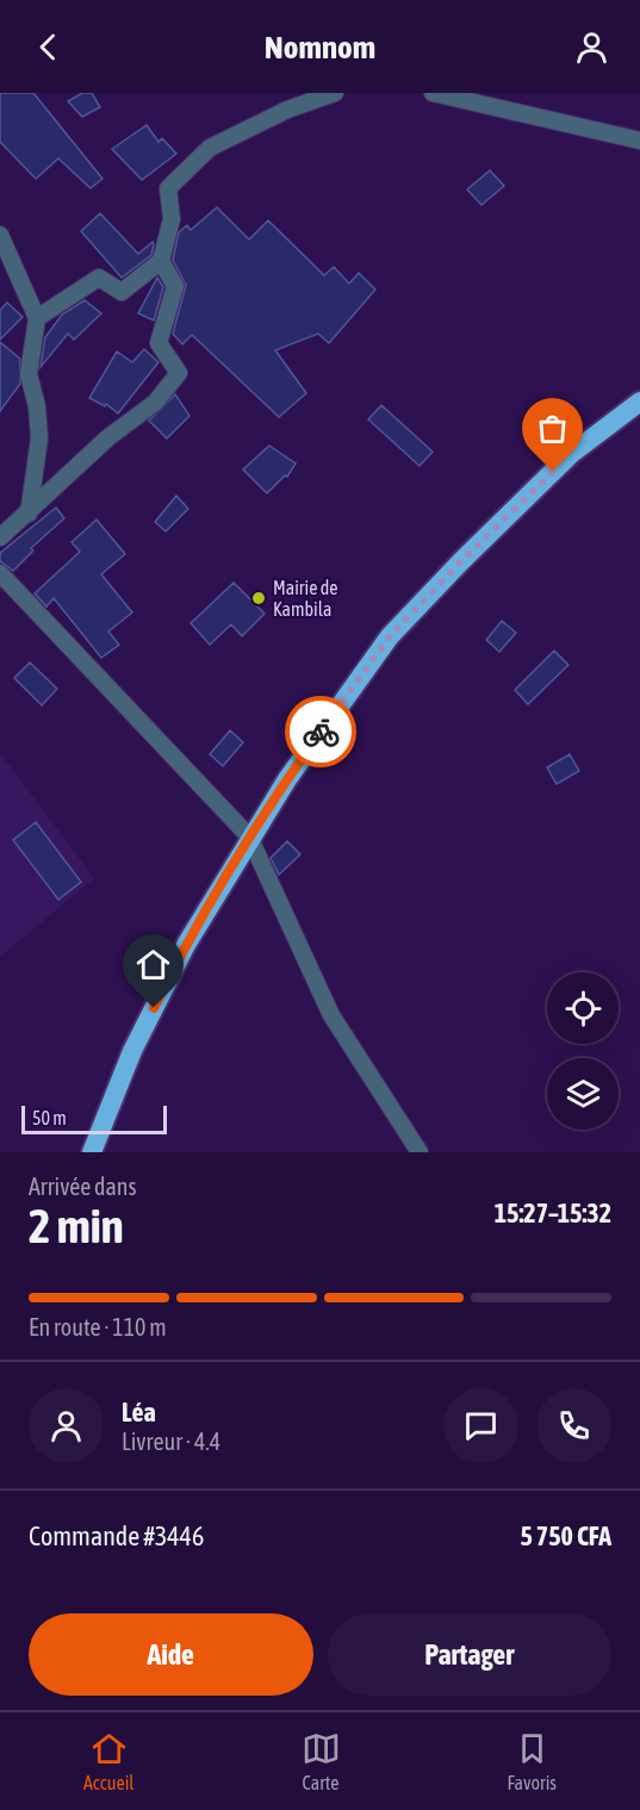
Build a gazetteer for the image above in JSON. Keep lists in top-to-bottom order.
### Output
{
  "places": ["Mairie de Kambila"],
  "scale_bar": "50 m",
  "page": {
    "header": "Nomnom",
    "scale": "50 m",
    "heading": ["2 min", "Arrivée dans", "15:27–15:32"],
    "panel": [
      "Léa",
      "Livreur · 4.4",
      "Commande #3446",
      "5 750 CFA"
    ],
    "bar": "En route · 110 m",
    "buttons": ["Aide", "Partager"],
    "tabs": ["Accueil", "Carte", "Favoris"]
  }
}
